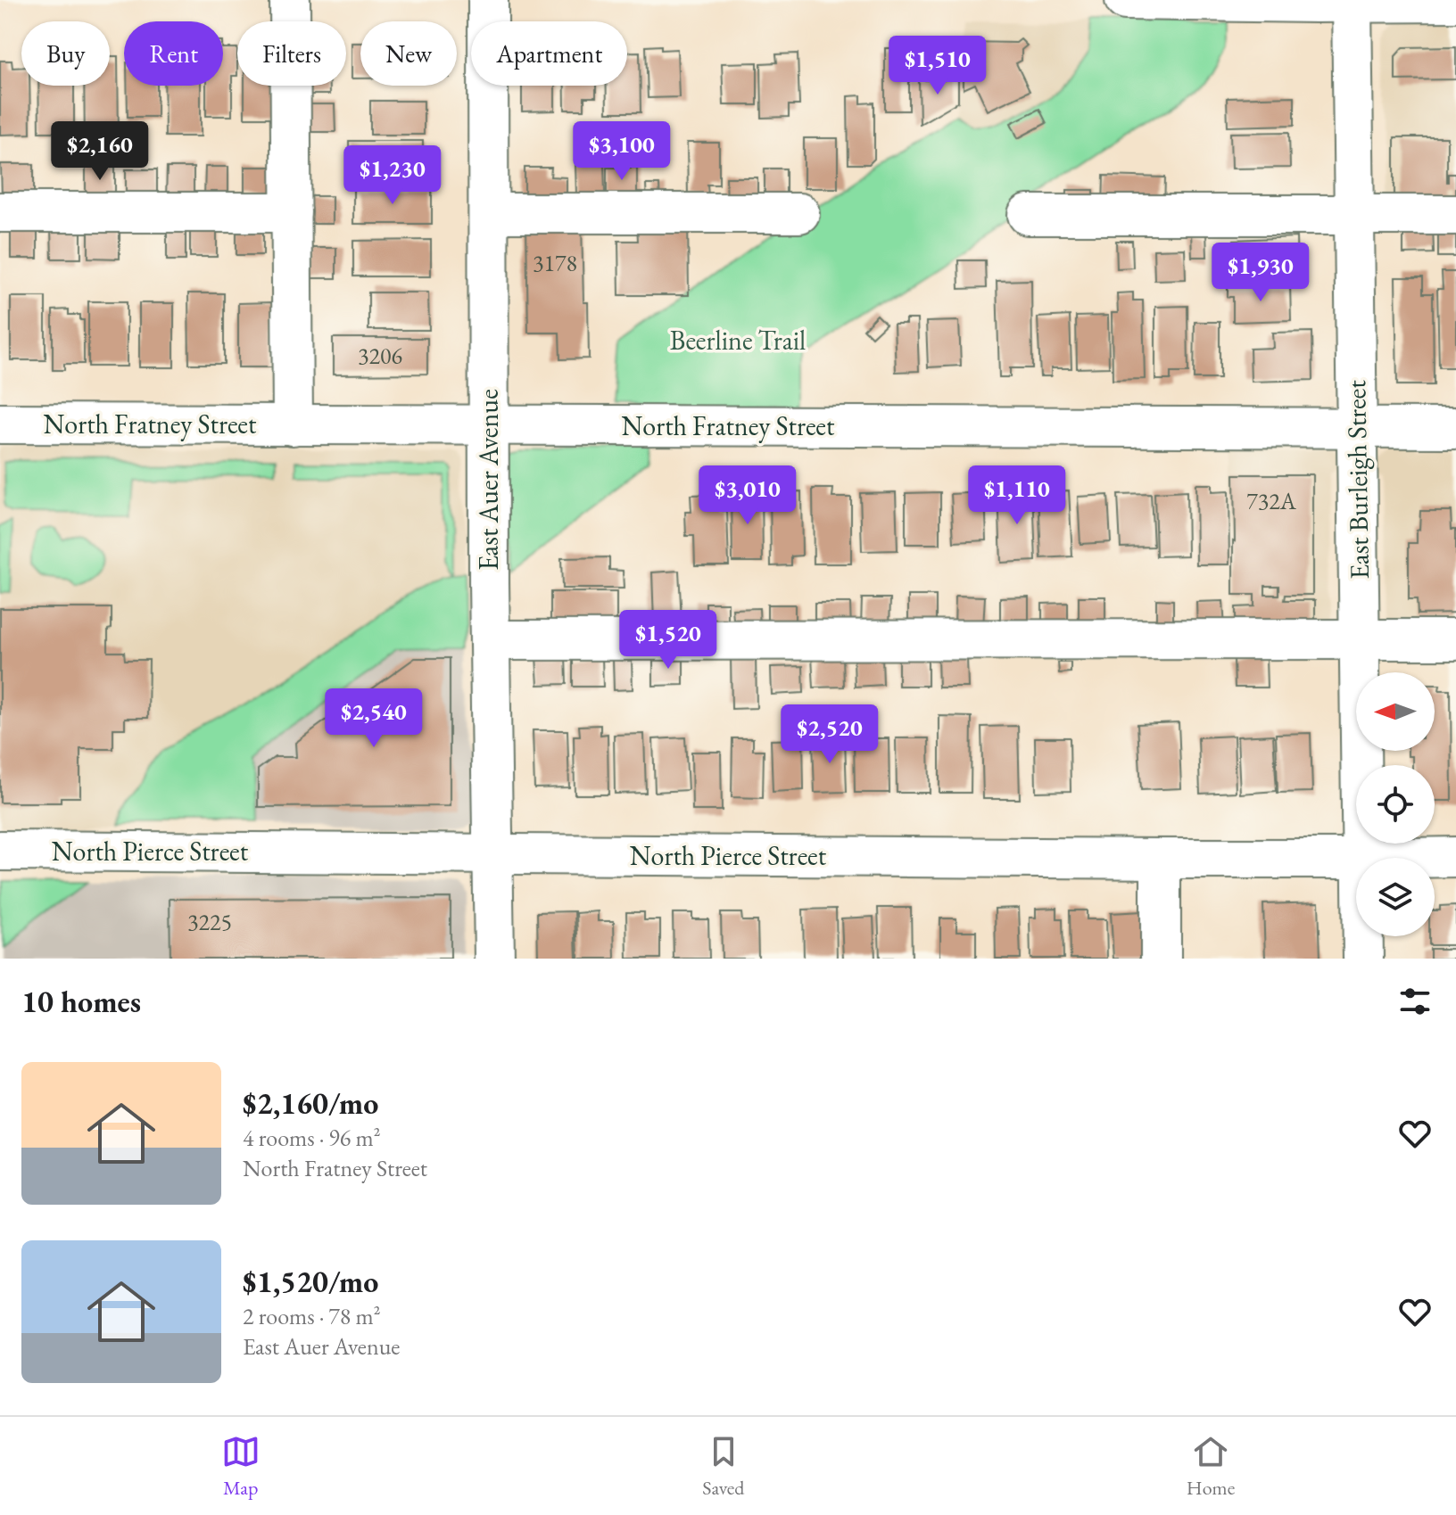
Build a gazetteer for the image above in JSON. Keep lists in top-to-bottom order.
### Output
{
  "streets": {
    "street": [
      "North Fratney Street",
      "East Auer Avenue",
      "East Burleigh Street",
      "North Pierce Street"
    ]
  },
  "crossings": [
    ["North Fratney Street", "East Auer Avenue"],
    ["North Fratney Street", "East Burleigh Street"],
    ["East Auer Avenue", "North Pierce Street"]
  ],
  "parks": ["Beerline Trail"],
  "house_numbers": [
    "3178",
    "3206",
    "732A",
    "3225"
  ],
  "north": "left",
  "page": {
    "chip": [
      "Buy",
      "Rent",
      "Filters",
      "New",
      "Apartment"
    ],
    "price": [
      "$1,510",
      "$2,160",
      "$3,100",
      "$1,230",
      "$1,930",
      "$3,010",
      "$1,110",
      "$1,520",
      "$2,540",
      "$2,520"
    ],
    "heading": "10 homes",
    "list": [
      {
        "name": "$2,160/mo",
        "note": "4 rooms · 96 m² · North Fratney Street"
      },
      {
        "name": "$1,520/mo",
        "note": "2 rooms · 78 m² · East Auer Avenue"
      }
    ],
    "tabs": ["Map", "Saved", "Home"]
  }
}
